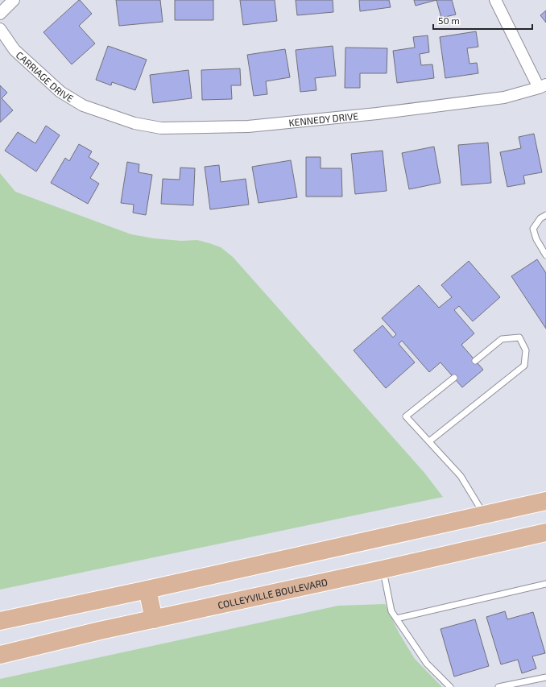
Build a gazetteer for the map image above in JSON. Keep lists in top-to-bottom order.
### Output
{
  "streets": {
    "main road": ["COLLEYVILLE BOULEVARD"],
    "street": ["CARRIAGE DRIVE", "KENNEDY DRIVE"]
  },
  "crossings": [
    ["CARRIAGE DRIVE", "KENNEDY DRIVE"]
  ],
  "scale_bar": "50 m"
}
